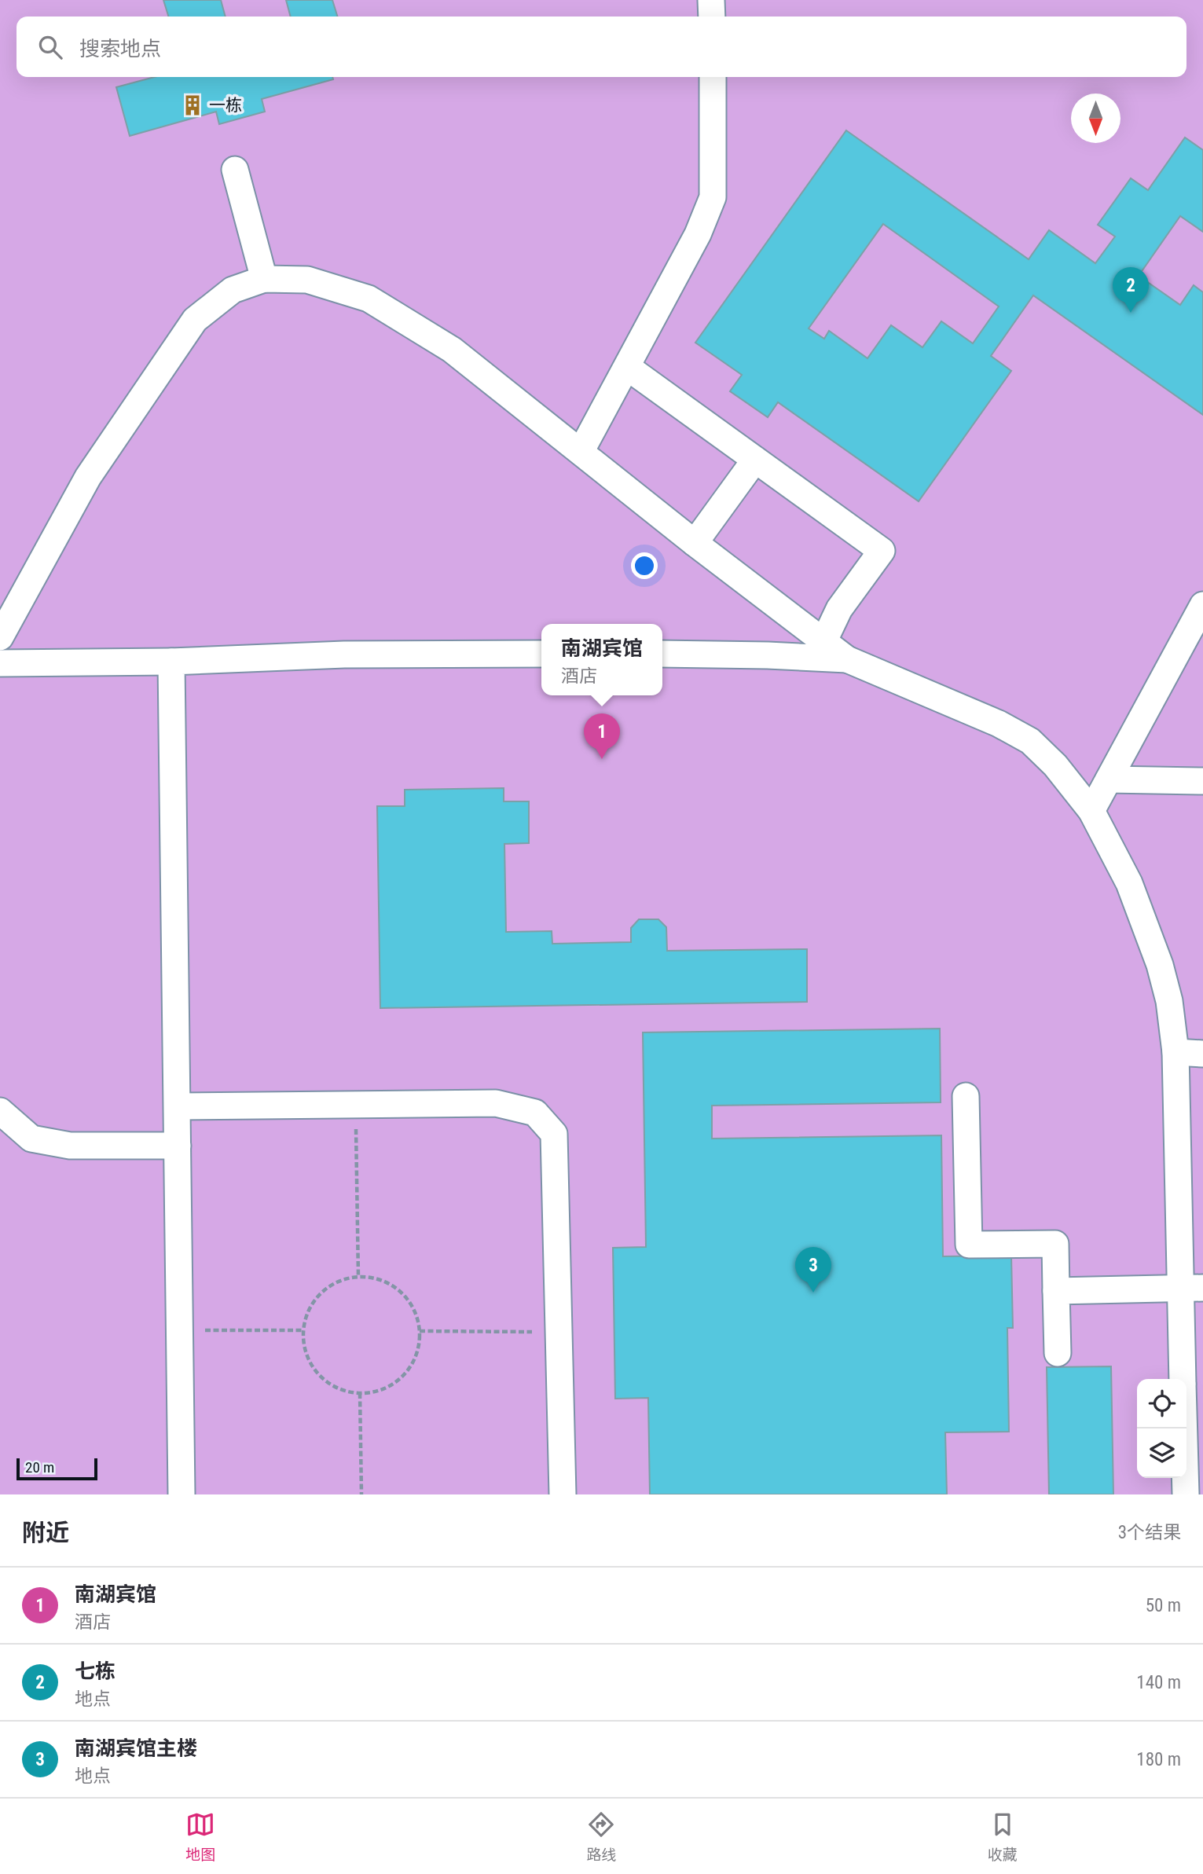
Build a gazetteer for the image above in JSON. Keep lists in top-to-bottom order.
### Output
{
  "places": {
    "building": ["一栋"]
  },
  "scale_bar": "20 m",
  "north": "bottom",
  "page": {
    "search": "搜索地点",
    "pins": ["2", "1", "3"],
    "popup": ["南湖宾馆", "酒店"],
    "scale": "20 m",
    "heading": ["附近", "3个结果"],
    "list": [
      {
        "mark": "1",
        "name": "南湖宾馆",
        "note": "酒店",
        "value": "50 m"
      },
      {
        "mark": "2",
        "name": "七栋",
        "note": "地点",
        "value": "140 m"
      },
      {
        "mark": "3",
        "name": "南湖宾馆主楼",
        "note": "地点",
        "value": "180 m"
      }
    ],
    "nav": ["地图", "路线", "收藏"]
  }
}
